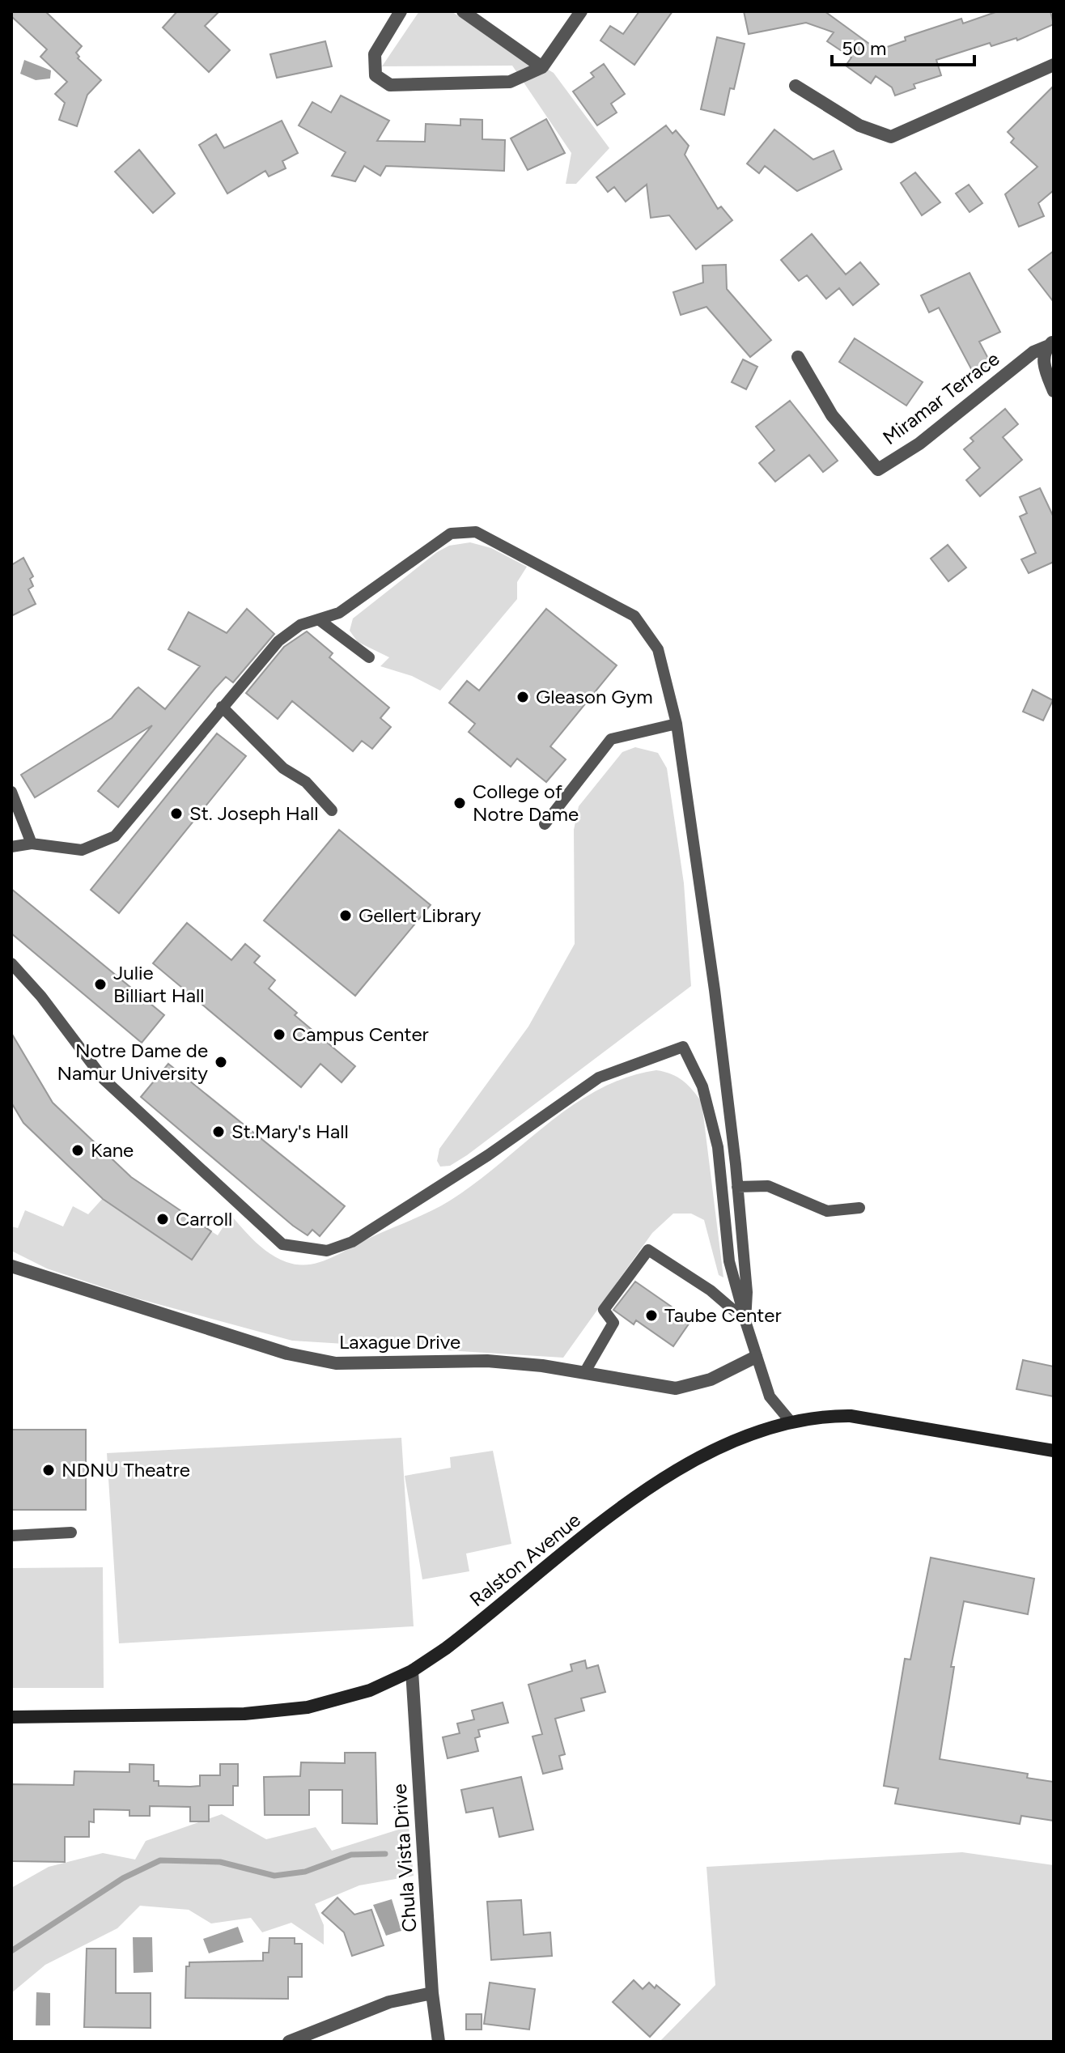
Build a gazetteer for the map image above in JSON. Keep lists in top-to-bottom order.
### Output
{
  "streets": {
    "main road": ["Ralston Avenue"],
    "street": ["Miramar Terrace", "Laxague Drive", "Chula Vista Drive"]
  },
  "crossings": [
    ["Ralston Avenue", "Chula Vista Drive"]
  ],
  "places": [
    "Gleason Gym",
    "College of Notre Dame",
    "St. Joseph Hall",
    "Gellert Library",
    "Julie Billiart Hall",
    "Campus Center",
    "Notre Dame de Namur University",
    "St.Mary's Hall",
    "Kane",
    "Carroll",
    "Taube Center",
    "NDNU Theatre"
  ],
  "scale_bar": "50 m"
}
